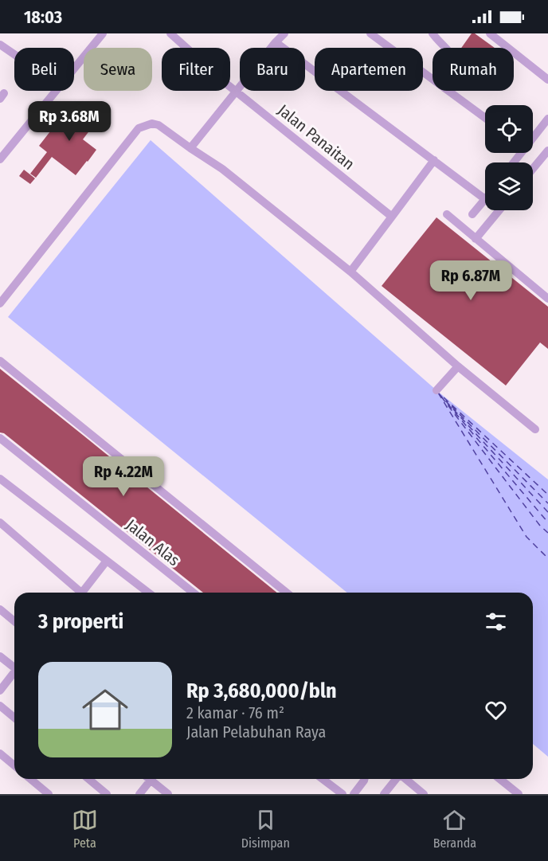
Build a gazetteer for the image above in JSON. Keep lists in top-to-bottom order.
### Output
{
  "streets": {
    "street": ["Jalan Panaitan", "Jalan Alas"]
  },
  "page": {
    "status": "18:03",
    "chip": [
      "Beli",
      "Sewa",
      "Filter",
      "Baru",
      "Apartemen",
      "Rumah"
    ],
    "price": ["Rp 3.68M", "Rp 6.87M", "Rp 4.22M"],
    "heading": "3 properti",
    "list": [
      {
        "name": "Rp 3,680,000/bln",
        "note": "2 kamar · 76 m² · Jalan Pelabuhan Raya"
      }
    ],
    "tabs": ["Peta", "Disimpan", "Beranda"]
  }
}
